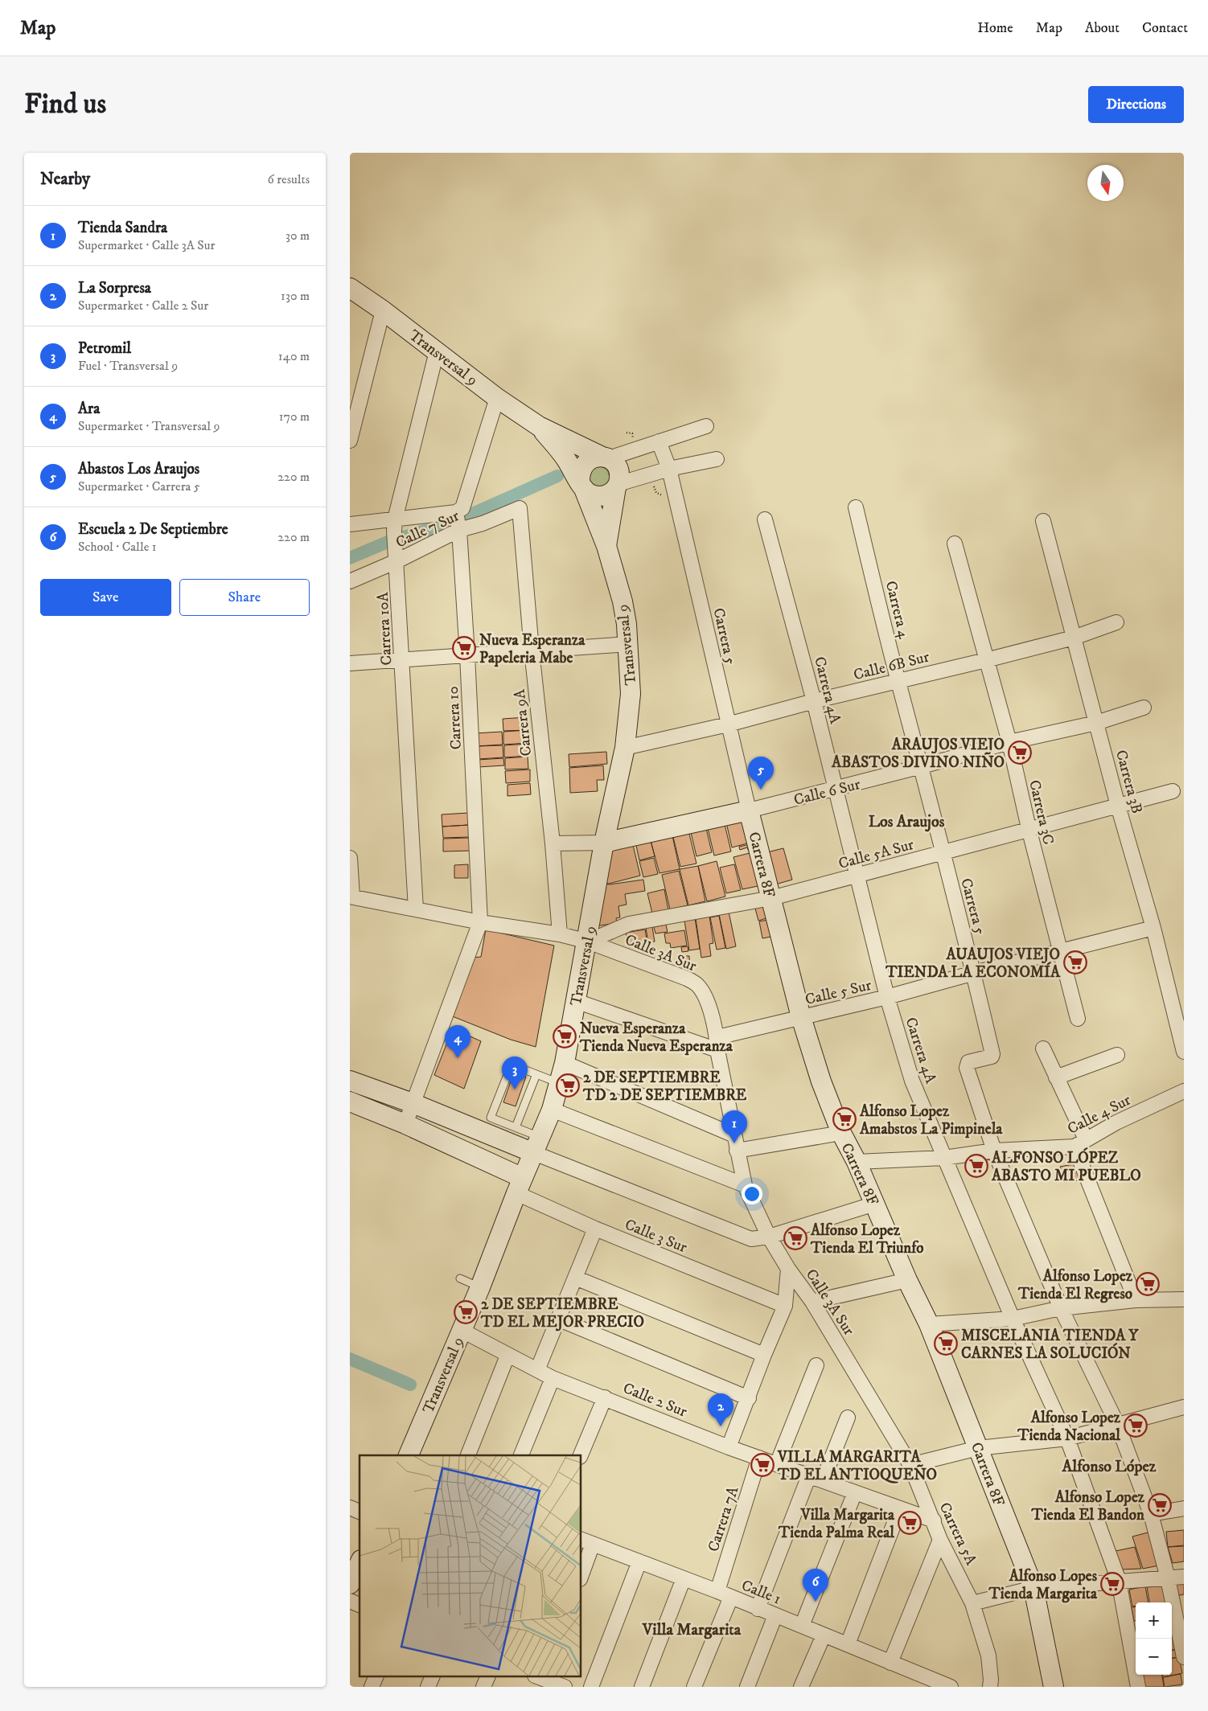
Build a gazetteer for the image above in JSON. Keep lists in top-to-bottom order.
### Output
{
  "streets": {
    "street": [
      "Transversal 9",
      "Calle 7 Sur",
      "Carrera 4",
      "Carrera 10A",
      "Carrera 5",
      "Calle 6B Sur",
      "Carrera 4A",
      "Carrera 10",
      "Carrera 9A",
      "Carrera 3B",
      "Calle 6 Sur",
      "Carrera 3C",
      "Calle 5A Sur",
      "Carrera 8F",
      "Calle 3A Sur",
      "Calle 5 Sur",
      "Calle 4 Sur",
      "Calle 3 Sur",
      "Calle 2 Sur",
      "Carrera 7A",
      "Carrera 5A",
      "Calle 1"
    ]
  },
  "crossings": [
    ["Transversal 9", "Carrera 10A"],
    ["Transversal 9", "Calle 6B Sur"],
    ["Transversal 9", "Carrera 10"],
    ["Transversal 9", "Calle 6 Sur"],
    ["Transversal 9", "Calle 5A Sur"],
    ["Transversal 9", "Calle 3A Sur"],
    ["Transversal 9", "Calle 3 Sur"],
    ["Transversal 9", "Calle 2 Sur"],
    ["Calle 7 Sur", "Carrera 10A"],
    ["Calle 7 Sur", "Carrera 10"],
    ["Calle 7 Sur", "Carrera 9A"],
    ["Carrera 4", "Carrera 5"],
    ["Carrera 4", "Calle 6B Sur"],
    ["Carrera 4", "Calle 6 Sur"],
    ["Carrera 10A", "Calle 3A Sur"],
    ["Carrera 5", "Calle 6B Sur"],
    ["Carrera 5", "Calle 6 Sur"],
    ["Carrera 5", "Calle 5A Sur"],
    ["Carrera 5", "Carrera 8F"],
    ["Carrera 5", "Calle 5 Sur"],
    ["Carrera 5", "Calle 4 Sur"],
    ["Calle 6B Sur", "Carrera 4A"],
    ["Calle 6B Sur", "Carrera 3B"],
    ["Calle 6B Sur", "Carrera 3C"],
    ["Carrera 4A", "Calle 6 Sur"],
    ["Carrera 4A", "Calle 5A Sur"],
    ["Carrera 4A", "Calle 5 Sur"],
    ["Carrera 4A", "Calle 4 Sur"],
    ["Carrera 10", "Calle 3A Sur"],
    ["Carrera 9A", "Calle 6 Sur"],
    ["Carrera 9A", "Calle 3A Sur"],
    ["Carrera 3B", "Calle 6 Sur"],
    ["Carrera 3B", "Calle 5A Sur"],
    ["Carrera 3B", "Calle 5 Sur"],
    ["Calle 6 Sur", "Carrera 3C"],
    ["Calle 6 Sur", "Carrera 8F"],
    ["Carrera 3C", "Calle 5A Sur"],
    ["Carrera 3C", "Calle 5 Sur"],
    ["Calle 5A Sur", "Carrera 8F"],
    ["Calle 5A Sur", "Calle 3A Sur"],
    ["Carrera 8F", "Calle 5 Sur"],
    ["Carrera 8F", "Calle 4 Sur"],
    ["Calle 3A Sur", "Calle 5 Sur"],
    ["Calle 3A Sur", "Carrera 5A"],
    ["Calle 2 Sur", "Carrera 7A"],
    ["Calle 2 Sur", "Carrera 5A"],
    ["Carrera 7A", "Calle 1"]
  ],
  "districts": ["Los Araujos", "Alfonso López", "Villa Margarita"],
  "places": {
    "supermarket": [
      "Nueva Esperanza Papeleria Mabe",
      "ARAUJOS VIEJO ABASTOS DIVINO NIÑO",
      "AUAUJOS VIEJO TIENDA LA ECONOMÍA",
      "Nueva Esperanza Tienda Nueva Esperanza",
      "2 DE SEPTIEMBRE TD 2 DE SEPTIEMBRE",
      "Alfonso Lopez Amabstos La Pimpinela",
      "ALFONSO LÓPEZ ABASTO MI PUEBLO",
      "Alfonso Lopez Tienda El Triunfo",
      "Alfonso Lopez Tienda El Regreso",
      "2 DE SEPTIEMBRE TD EL MEJOR PRECIO",
      "MISCELANIA TIENDA Y CARNES LA SOLUCIÓN",
      "Alfonso Lopez Tienda Nacional",
      "VILLA MARGARITA TD EL ANTIOQUEÑO",
      "Alfonso Lopez Tienda El Bandon",
      "Villa Margarita Tienda Palma Real",
      "Alfonso Lopes Tienda Margarita"
    ]
  },
  "north": "bottom",
  "page": {
    "header": "Map",
    "nav": [
      "Home",
      "Map",
      "About",
      "Contact"
    ],
    "buttons": [
      "Directions",
      ["Save", "Share"]
    ],
    "title": "Find us",
    "heading": ["Nearby", "6 results"],
    "list": [
      {
        "mark": "1",
        "name": "Tienda Sandra",
        "note": "Supermarket · Calle 3A Sur",
        "value": "30 m"
      },
      {
        "mark": "2",
        "name": "La Sorpresa",
        "note": "Supermarket · Calle 2 Sur",
        "value": "130 m"
      },
      {
        "mark": "3",
        "name": "Petromil",
        "note": "Fuel · Transversal 9",
        "value": "140 m"
      },
      {
        "mark": "4",
        "name": "Ara",
        "note": "Supermarket · Transversal 9",
        "value": "170 m"
      },
      {
        "mark": "5",
        "name": "Abastos Los Araujos",
        "note": "Supermarket · Carrera 5",
        "value": "220 m"
      },
      {
        "mark": "6",
        "name": "Escuela 2 De Septiembre",
        "note": "School · Calle 1",
        "value": "220 m"
      }
    ],
    "pins": [
      "5",
      "4",
      "3",
      "1",
      "2",
      "6"
    ],
    "map_buttons": ["+", "−"]
  }
}
